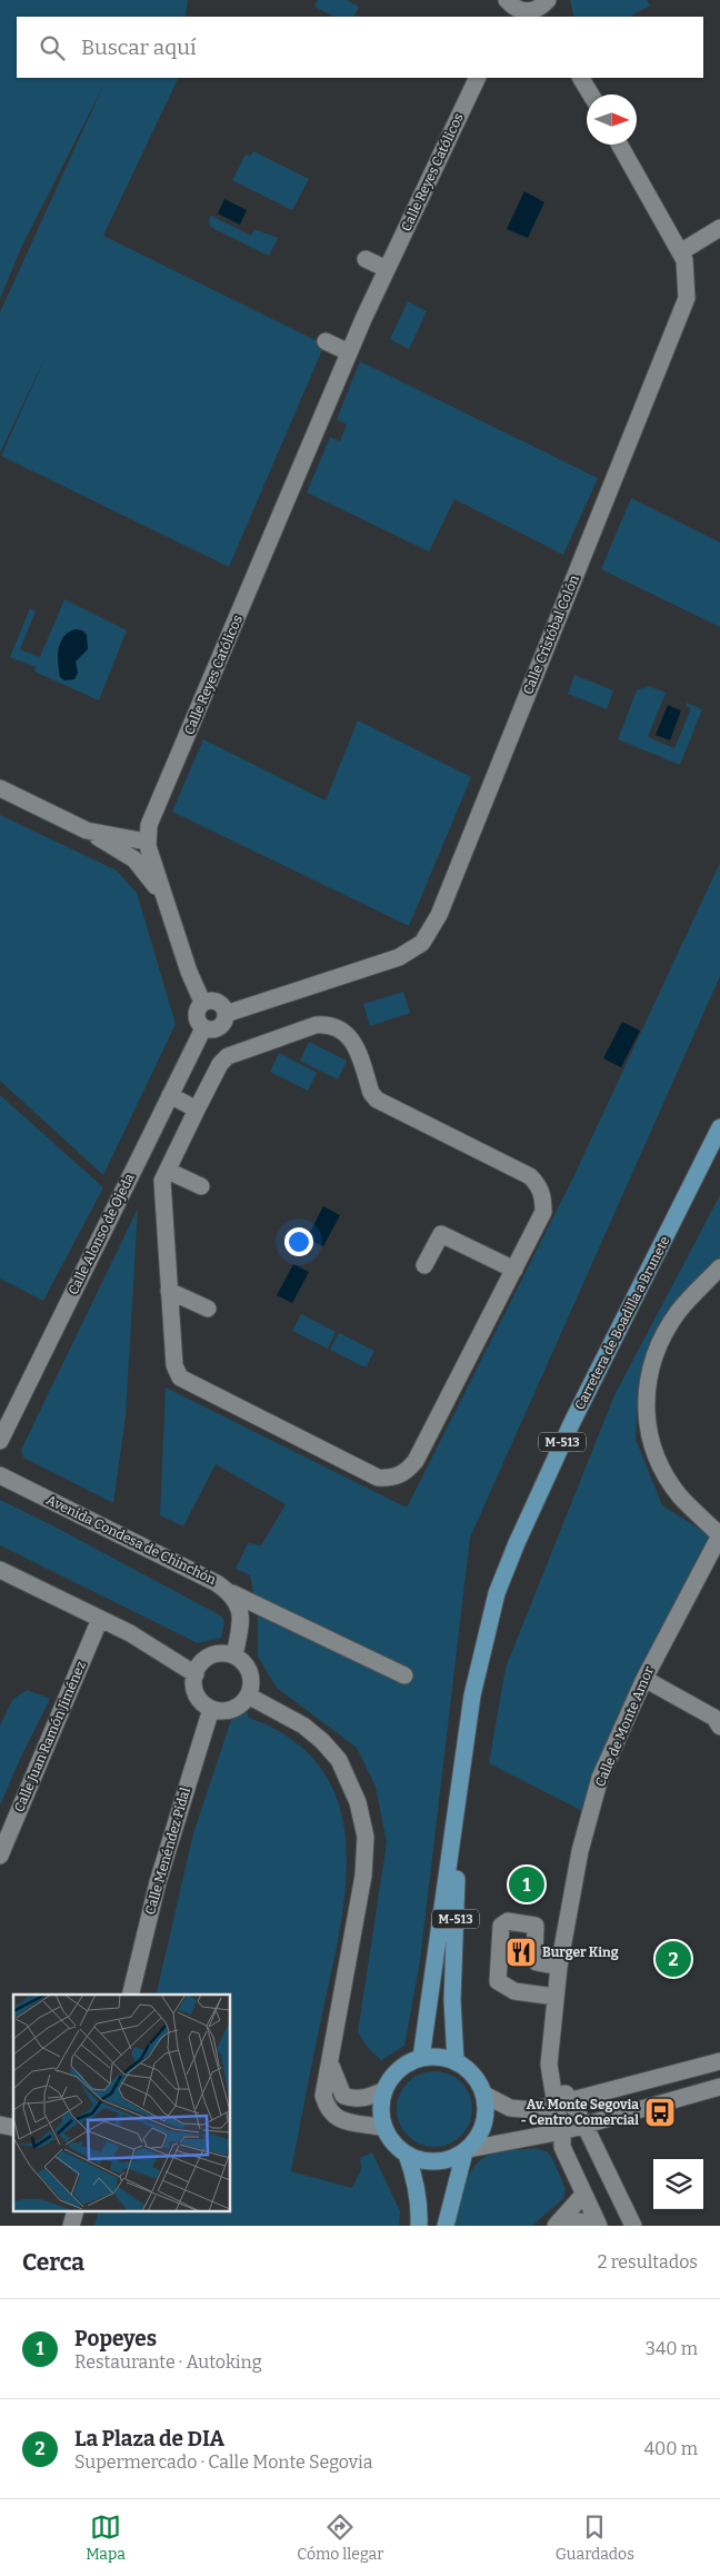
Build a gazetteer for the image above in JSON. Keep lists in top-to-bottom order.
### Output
{
  "streets": {
    "main road": ["Carretera de Boadilla a Brunete", "M-513"],
    "street": [
      "Calle Reyes Católicos",
      "Calle Cristóbal Colón",
      "Calle Alonso de Ojeda",
      "Avenida Condesa de Chinchón",
      "Calle de Monte Amor",
      "Calle Juan Ramón Jiménez",
      "Calle Menéndez Pidal"
    ]
  },
  "crossings": [
    ["Calle Cristóbal Colón", "Calle Alonso de Ojeda"]
  ],
  "places": {
    "restaurant": ["Burger King"],
    "bus stop": ["Av. Monte Segovia - Centro Comercial"]
  },
  "north": "right",
  "page": {
    "search": "Buscar aquí",
    "pins": ["1", "2"],
    "heading": ["Cerca", "2 resultados"],
    "list": [
      {
        "mark": "1",
        "name": "Popeyes",
        "note": "Restaurante · Autoking",
        "value": "340 m"
      },
      {
        "mark": "2",
        "name": "La Plaza de DIA",
        "note": "Supermercado · Calle Monte Segovia",
        "value": "400 m"
      }
    ],
    "nav": ["Mapa", "Cómo llegar", "Guardados"]
  }
}
